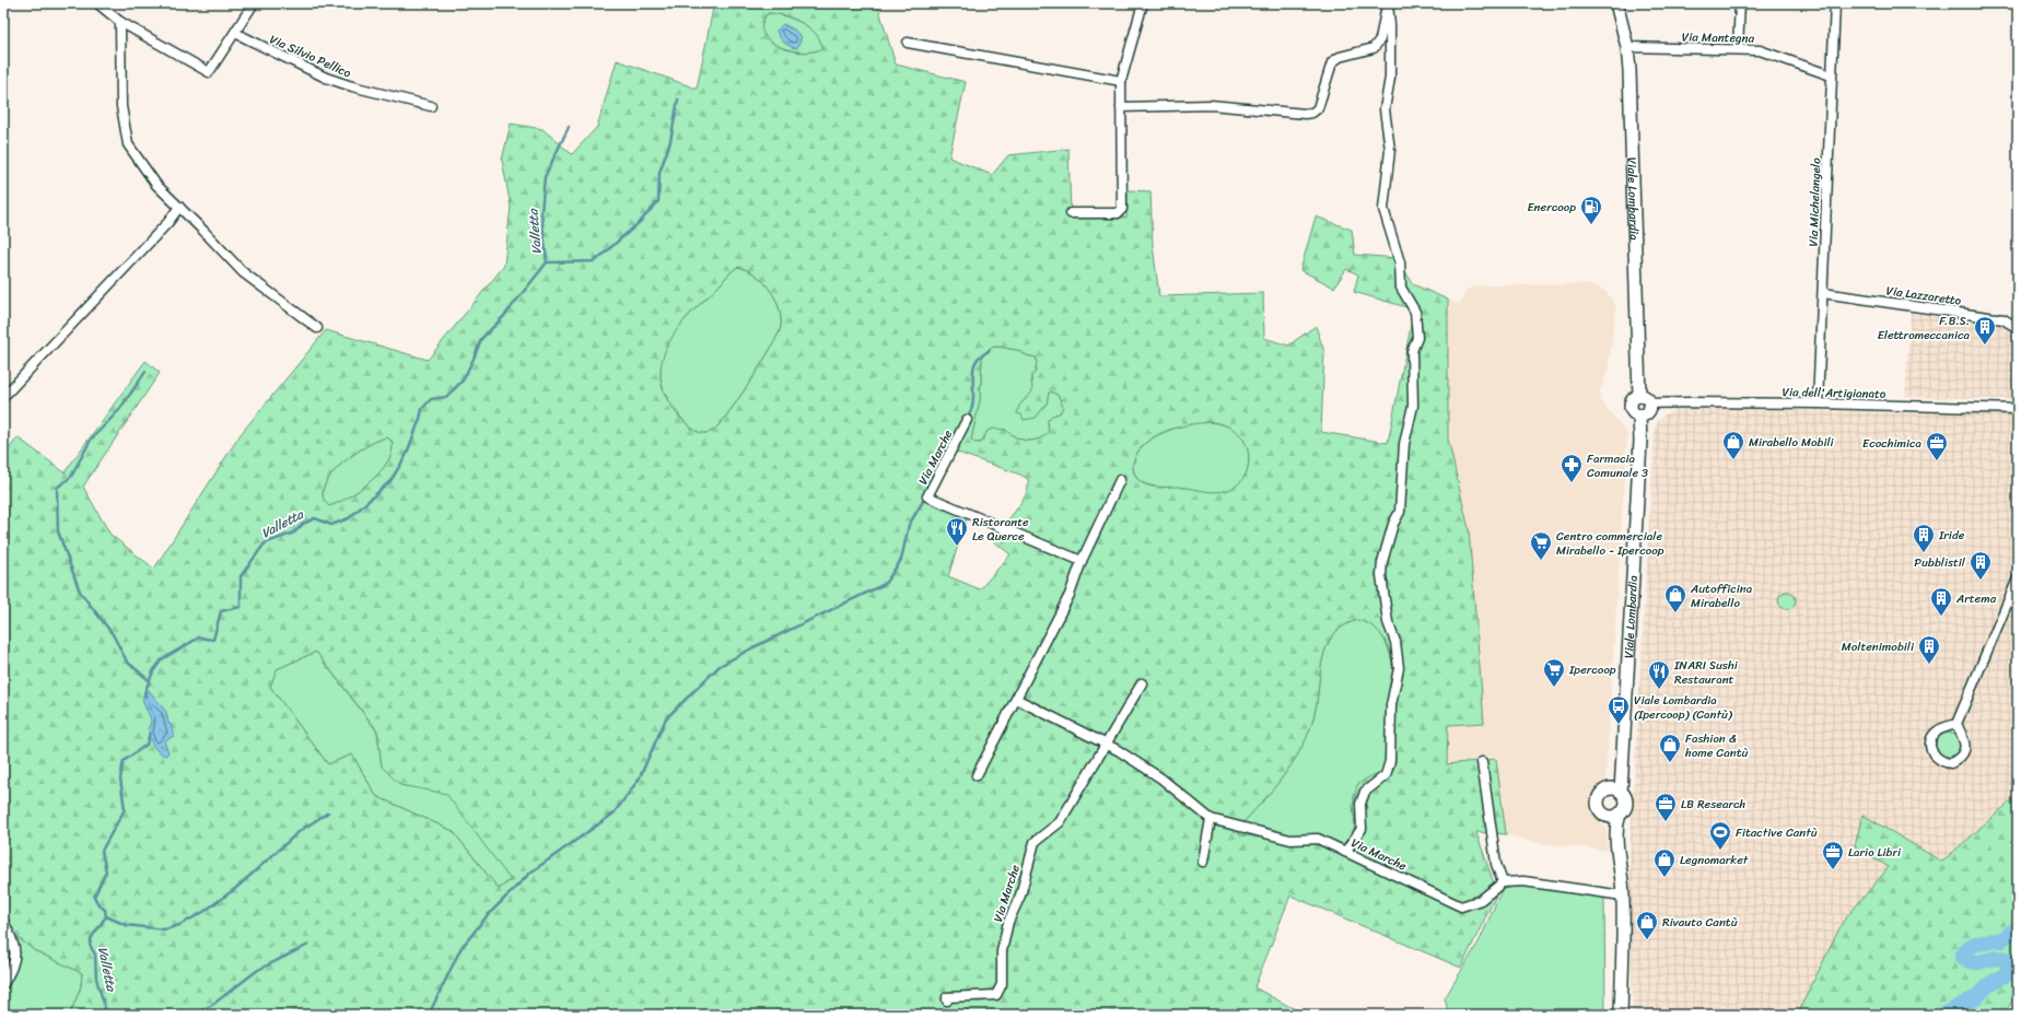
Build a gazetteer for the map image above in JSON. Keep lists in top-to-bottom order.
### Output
{
  "streets": {
    "main road": ["Viale Lombardia"],
    "street": [
      "Via Mantegna",
      "Via Silvio Pellico",
      "Via Michelangelo",
      "Via Lazzaretto",
      "Via dell'Artigianato",
      "Via Marche"
    ]
  },
  "crossings": [
    ["Via Mantegna", "Viale Lombardia"],
    ["Via Mantegna", "Via Michelangelo"],
    ["Viale Lombardia", "Via dell'Artigianato"],
    ["Via Michelangelo", "Via Lazzaretto"],
    ["Via Michelangelo", "Via dell'Artigianato"]
  ],
  "water": ["Valletta"],
  "places": {
    "fuel station": ["Enercoop"],
    "building": [
      "F.B.S. Elettromeccanica",
      "Iride",
      "Pubblistil",
      "Artema",
      "Moltenimobili"
    ],
    "shop": [
      "Mirabello Mobili",
      "Autofficina Mirabello",
      "Fashion & home Cantù",
      "Legnomarket",
      "Rivauto Cantù"
    ],
    "office": ["Ecochimica", "LB Research", "Lario Libri"],
    "pharmacy": ["Farmacia Comunale 3"],
    "restaurant": ["Ristorante Le Querce", "INARI Sushi Restaurant"],
    "supermarket": ["Centro commerciale Mirabello - Ipercoop", "Ipercoop"],
    "bus stop": ["Viale Lombardia (Ipercoop) (Cantù)"],
    "sports": ["Fitactive Cantù"]
  }
}
